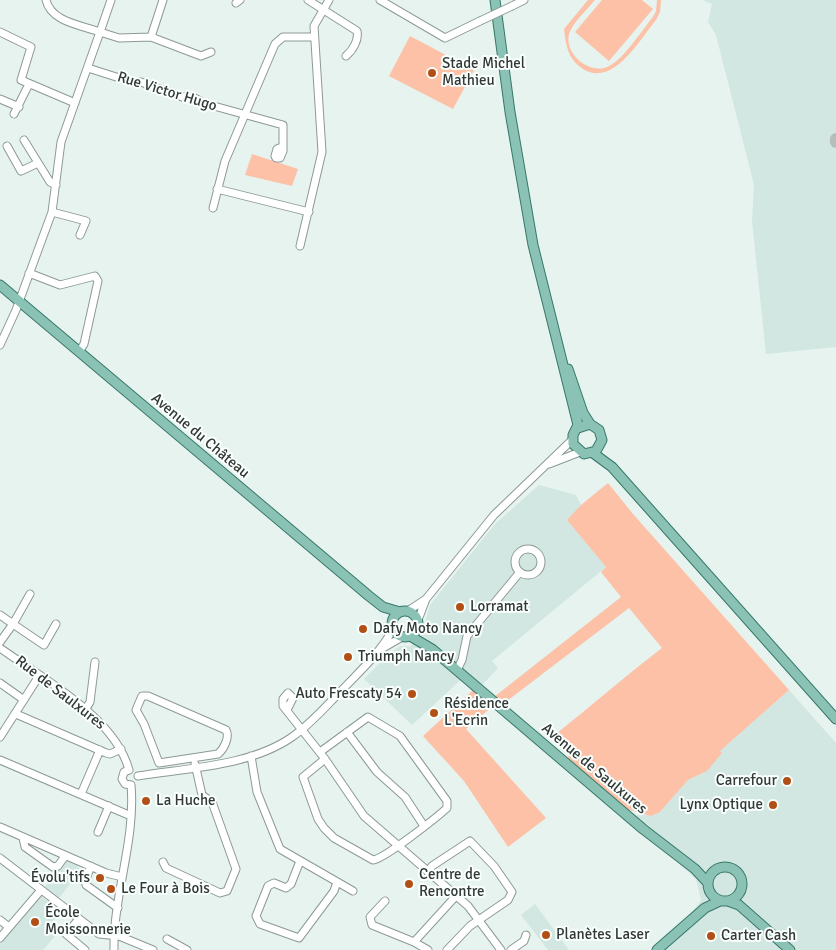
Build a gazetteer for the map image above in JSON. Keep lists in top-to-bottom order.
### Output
{
  "streets": {
    "main road": ["Avenue du Château", "Avenue de Saulxures"],
    "street": ["Rue Victor Hugo", "Rue de Saulxures"]
  },
  "places": [
    "Stade Michel Mathieu",
    "Lorramat",
    "Dafy Moto Nancy",
    "Triumph Nancy",
    "Auto Frescaty 54",
    "Résidence L'Ecrin",
    "Carrefour",
    "La Huche",
    "Lynx Optique",
    "Évolu'tifs",
    "Centre de Rencontre",
    "Le Four à Bois",
    "École Moissonnerie",
    "Planètes Laser",
    "Carter Cash"
  ]
}
